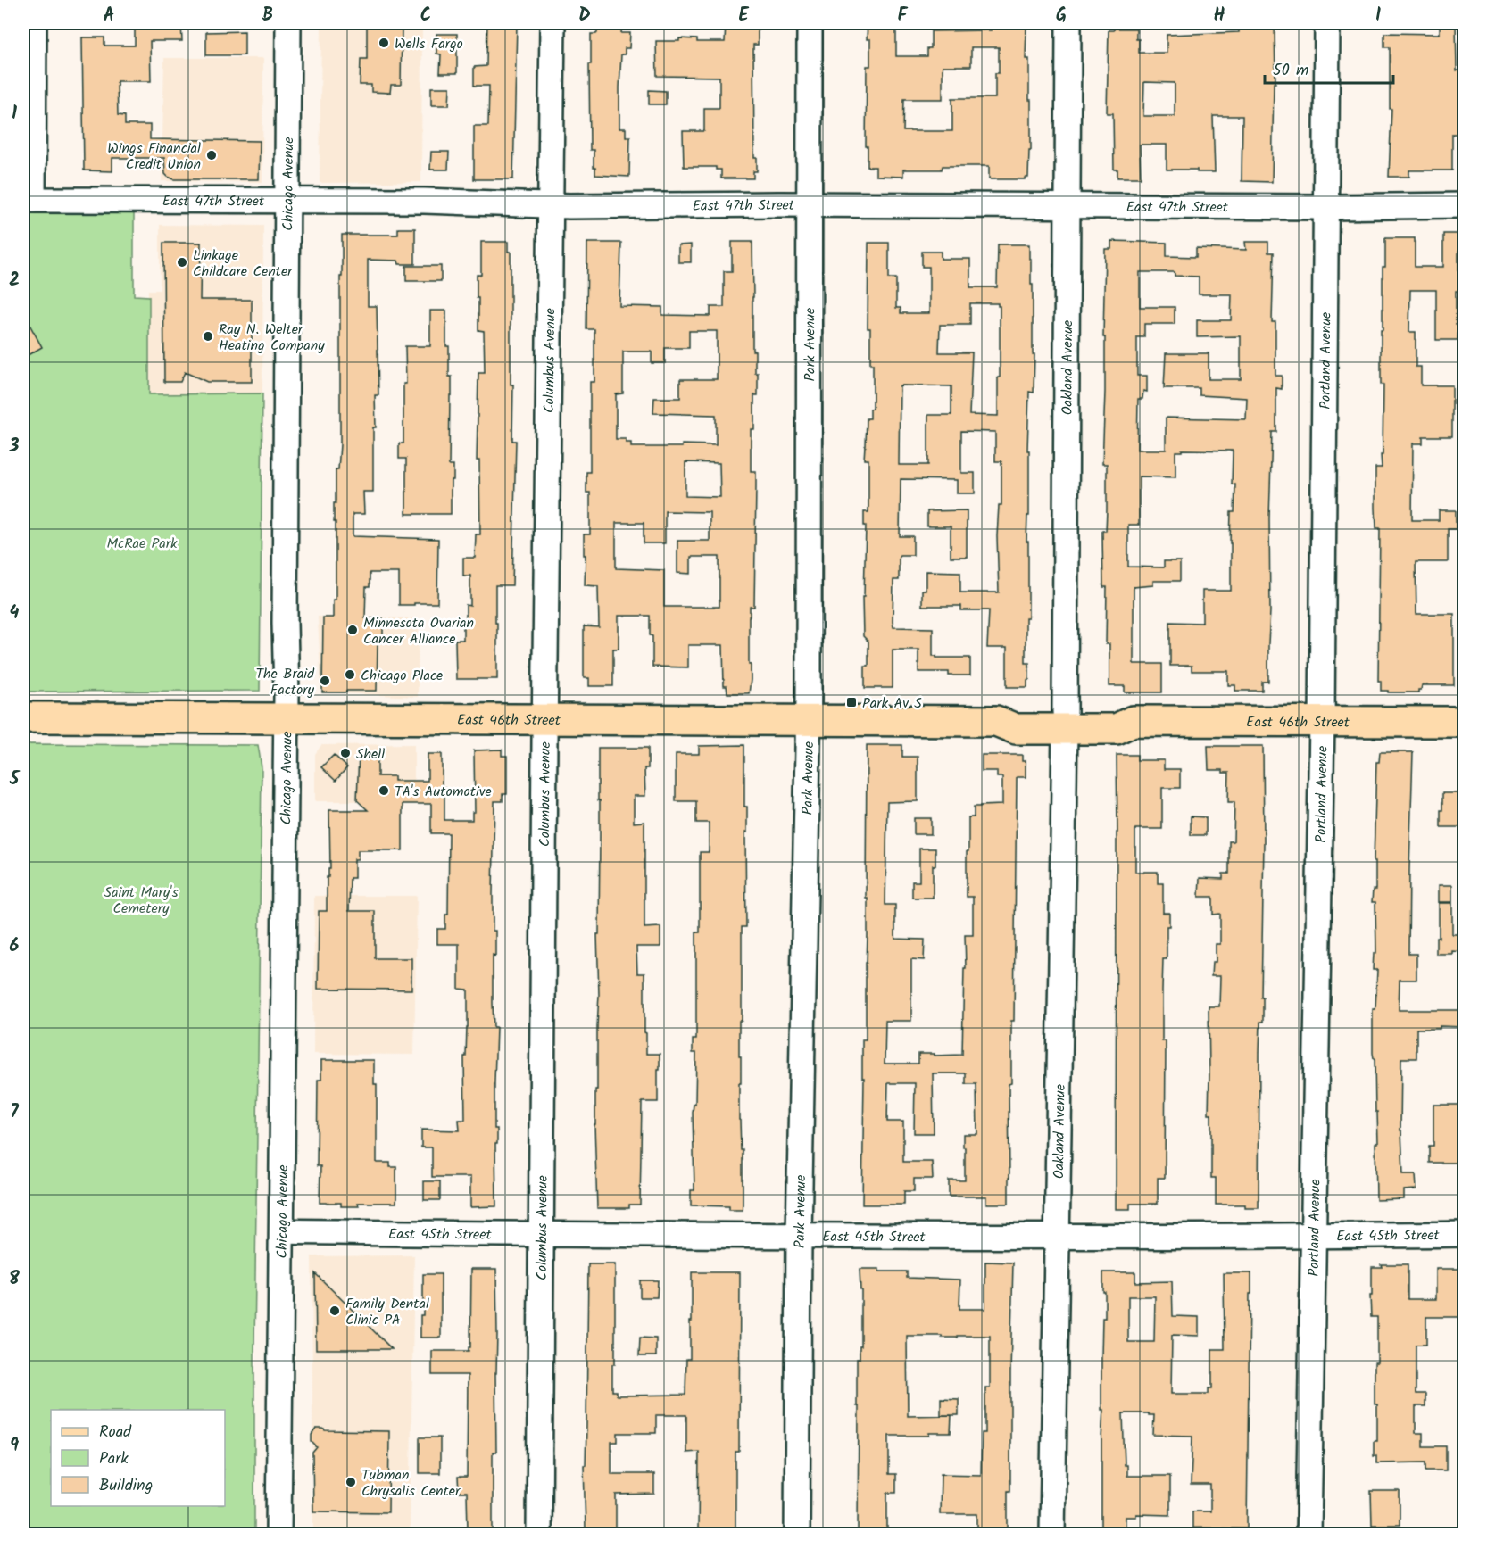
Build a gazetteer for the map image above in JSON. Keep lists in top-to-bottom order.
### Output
{
  "streets": {
    "main road": ["East 46th Street"],
    "street": [
      "Chicago Avenue",
      "East 47th Street",
      "Park Avenue",
      "Columbus Avenue",
      "Portland Avenue",
      "Oakland Avenue",
      "East 45th Street"
    ]
  },
  "crossings": [
    ["Chicago Avenue", "East 47th Street"],
    ["Chicago Avenue", "East 46th Street"],
    ["Chicago Avenue", "East 45th Street"],
    ["East 47th Street", "Park Avenue"],
    ["East 47th Street", "Columbus Avenue"],
    ["East 47th Street", "Portland Avenue"],
    ["East 47th Street", "Oakland Avenue"],
    ["Park Avenue", "East 46th Street"],
    ["Park Avenue", "East 45th Street"],
    ["Columbus Avenue", "East 46th Street"],
    ["Columbus Avenue", "East 45th Street"],
    ["Portland Avenue", "East 46th Street"],
    ["Portland Avenue", "East 45th Street"],
    ["Oakland Avenue", "East 46th Street"],
    ["Oakland Avenue", "East 45th Street"]
  ],
  "parks": ["McRae Park", "Saint Mary's Cemetery"],
  "places": {
    "other": [
      "Wells Fargo",
      "Wings Financial Credit Union",
      "Linkage Childcare Center",
      "Ray N. Welter Heating Company",
      "Minnesota Ovarian Cancer Alliance",
      "Chicago Place",
      "The Braid Factory",
      "Shell",
      "TA's Automotive",
      "Family Dental Clinic PA",
      "Tubman Chrysalis Center"
    ],
    "transit": ["Park Av S"]
  },
  "legend": ["Road", "Park", "Building"],
  "scale_bar": "50 m",
  "grid": {
    "columns": [
      "A",
      "B",
      "C",
      "D",
      "E",
      "F",
      "G",
      "H",
      "I"
    ],
    "rows": [
      "1",
      "2",
      "3",
      "4",
      "5",
      "6",
      "7",
      "8",
      "9"
    ]
  }
}
